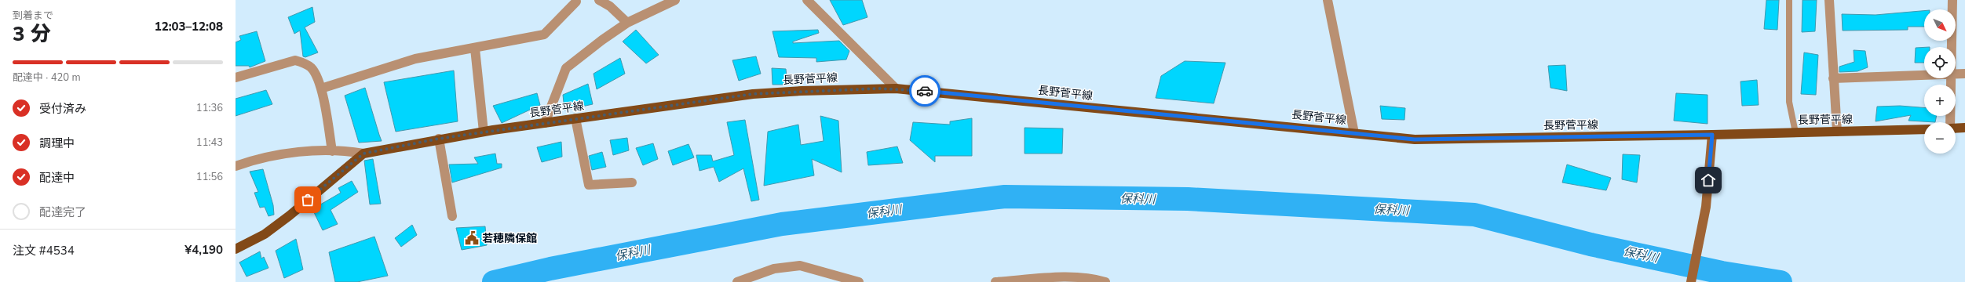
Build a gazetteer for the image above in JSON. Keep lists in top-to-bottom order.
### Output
{
  "streets": {
    "main road": ["長野菅平線"]
  },
  "water": ["保科川"],
  "places": {
    "public building": ["若穂隣保館"]
  },
  "north": "bottom right",
  "page": {
    "heading": ["3 分", "到着まで", "12:03–12:08"],
    "panel": ["注文 #4534", "¥4,190"],
    "map_buttons": ["+", "−"],
    "bar": "配達中 · 420 m",
    "list": [
      ["受付済み", "11:36"],
      ["調理中", "11:43"],
      ["配達中", "11:56"],
      "配達完了"
    ]
  }
}
